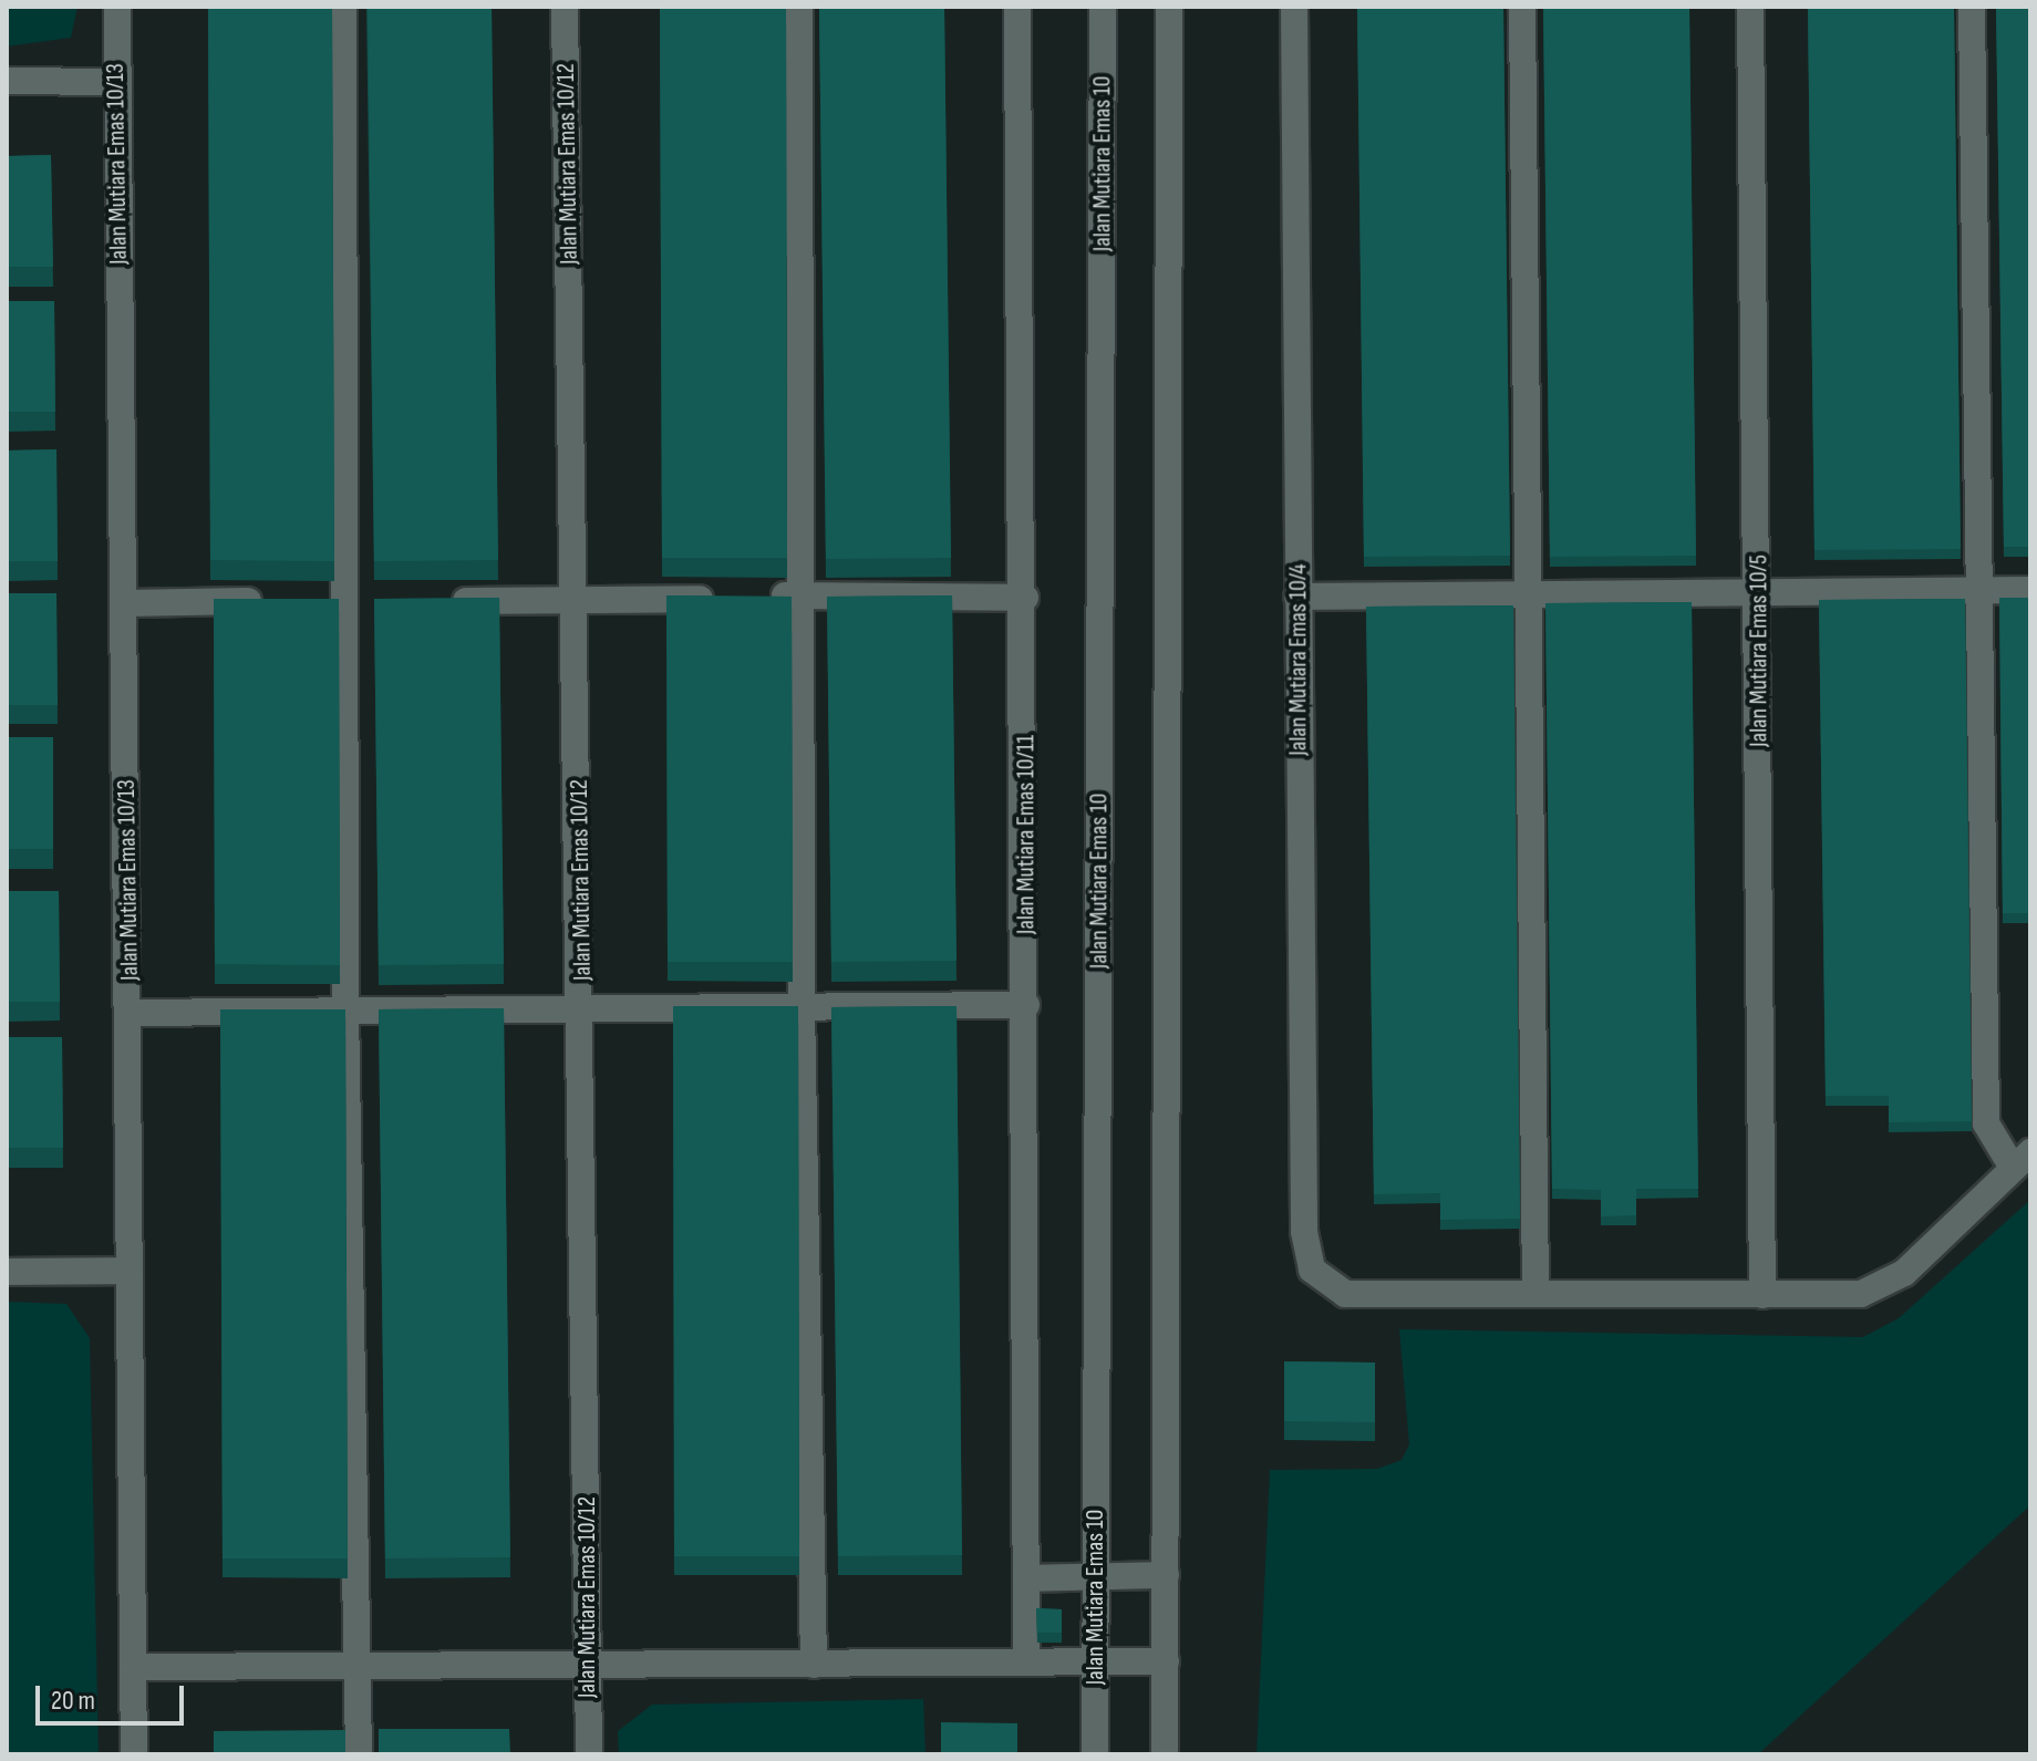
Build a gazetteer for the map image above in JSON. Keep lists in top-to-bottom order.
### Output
{
  "streets": {
    "street": [
      "Jalan Mutiara Emas 10/13",
      "Jalan Mutiara Emas 10/12",
      "Jalan Mutiara Emas 10",
      "Jalan Mutiara Emas 10/5",
      "Jalan Mutiara Emas 10/4",
      "Jalan Mutiara Emas 10/11"
    ]
  },
  "scale_bar": "20 m"
}
